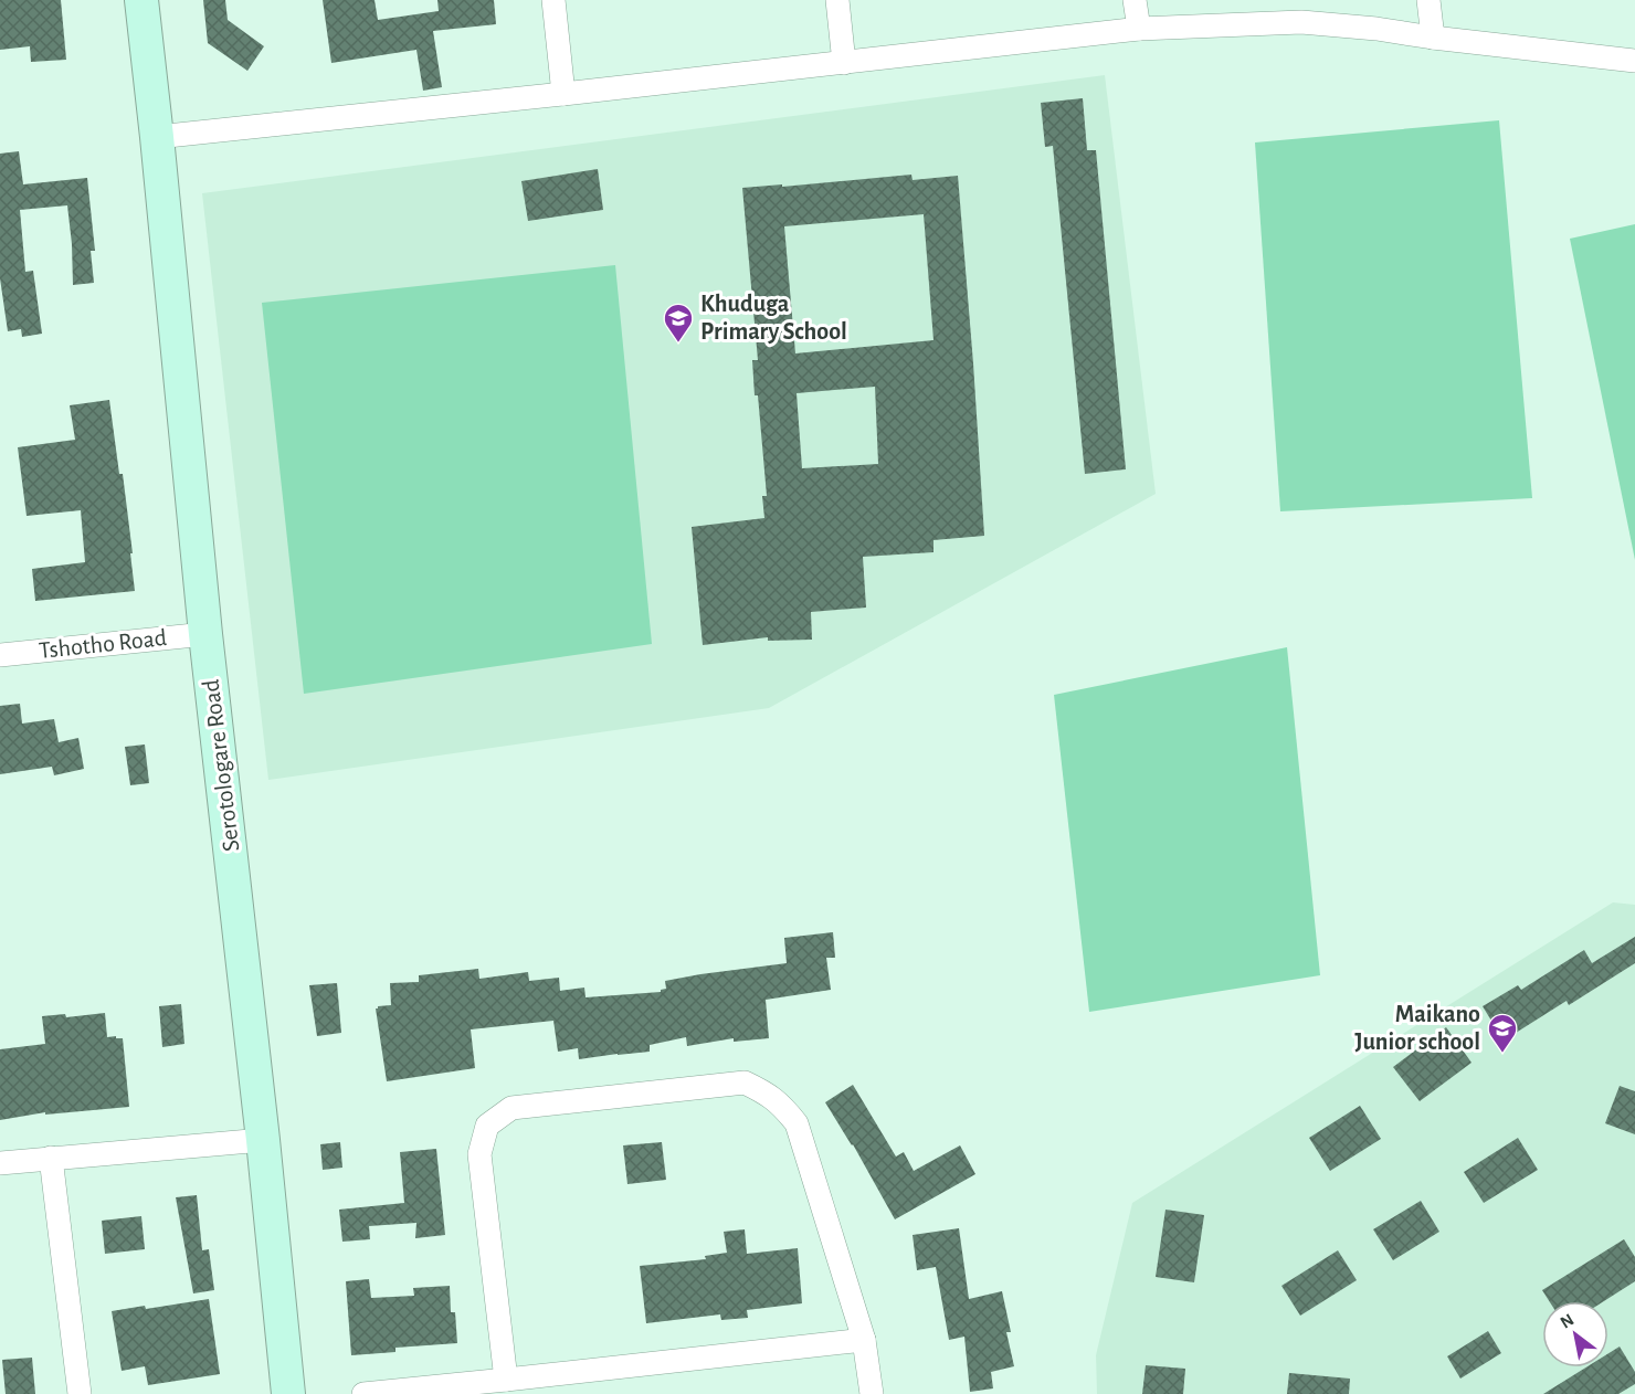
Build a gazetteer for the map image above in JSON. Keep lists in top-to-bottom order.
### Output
{
  "streets": {
    "street": ["Tshotho Road", "Serotologare Road"]
  },
  "crossings": [
    ["Tshotho Road", "Serotologare Road"]
  ],
  "places": {
    "school or university": ["Khuduga Primary School", "Maikano Junior school"]
  },
  "north": "top left"
}
